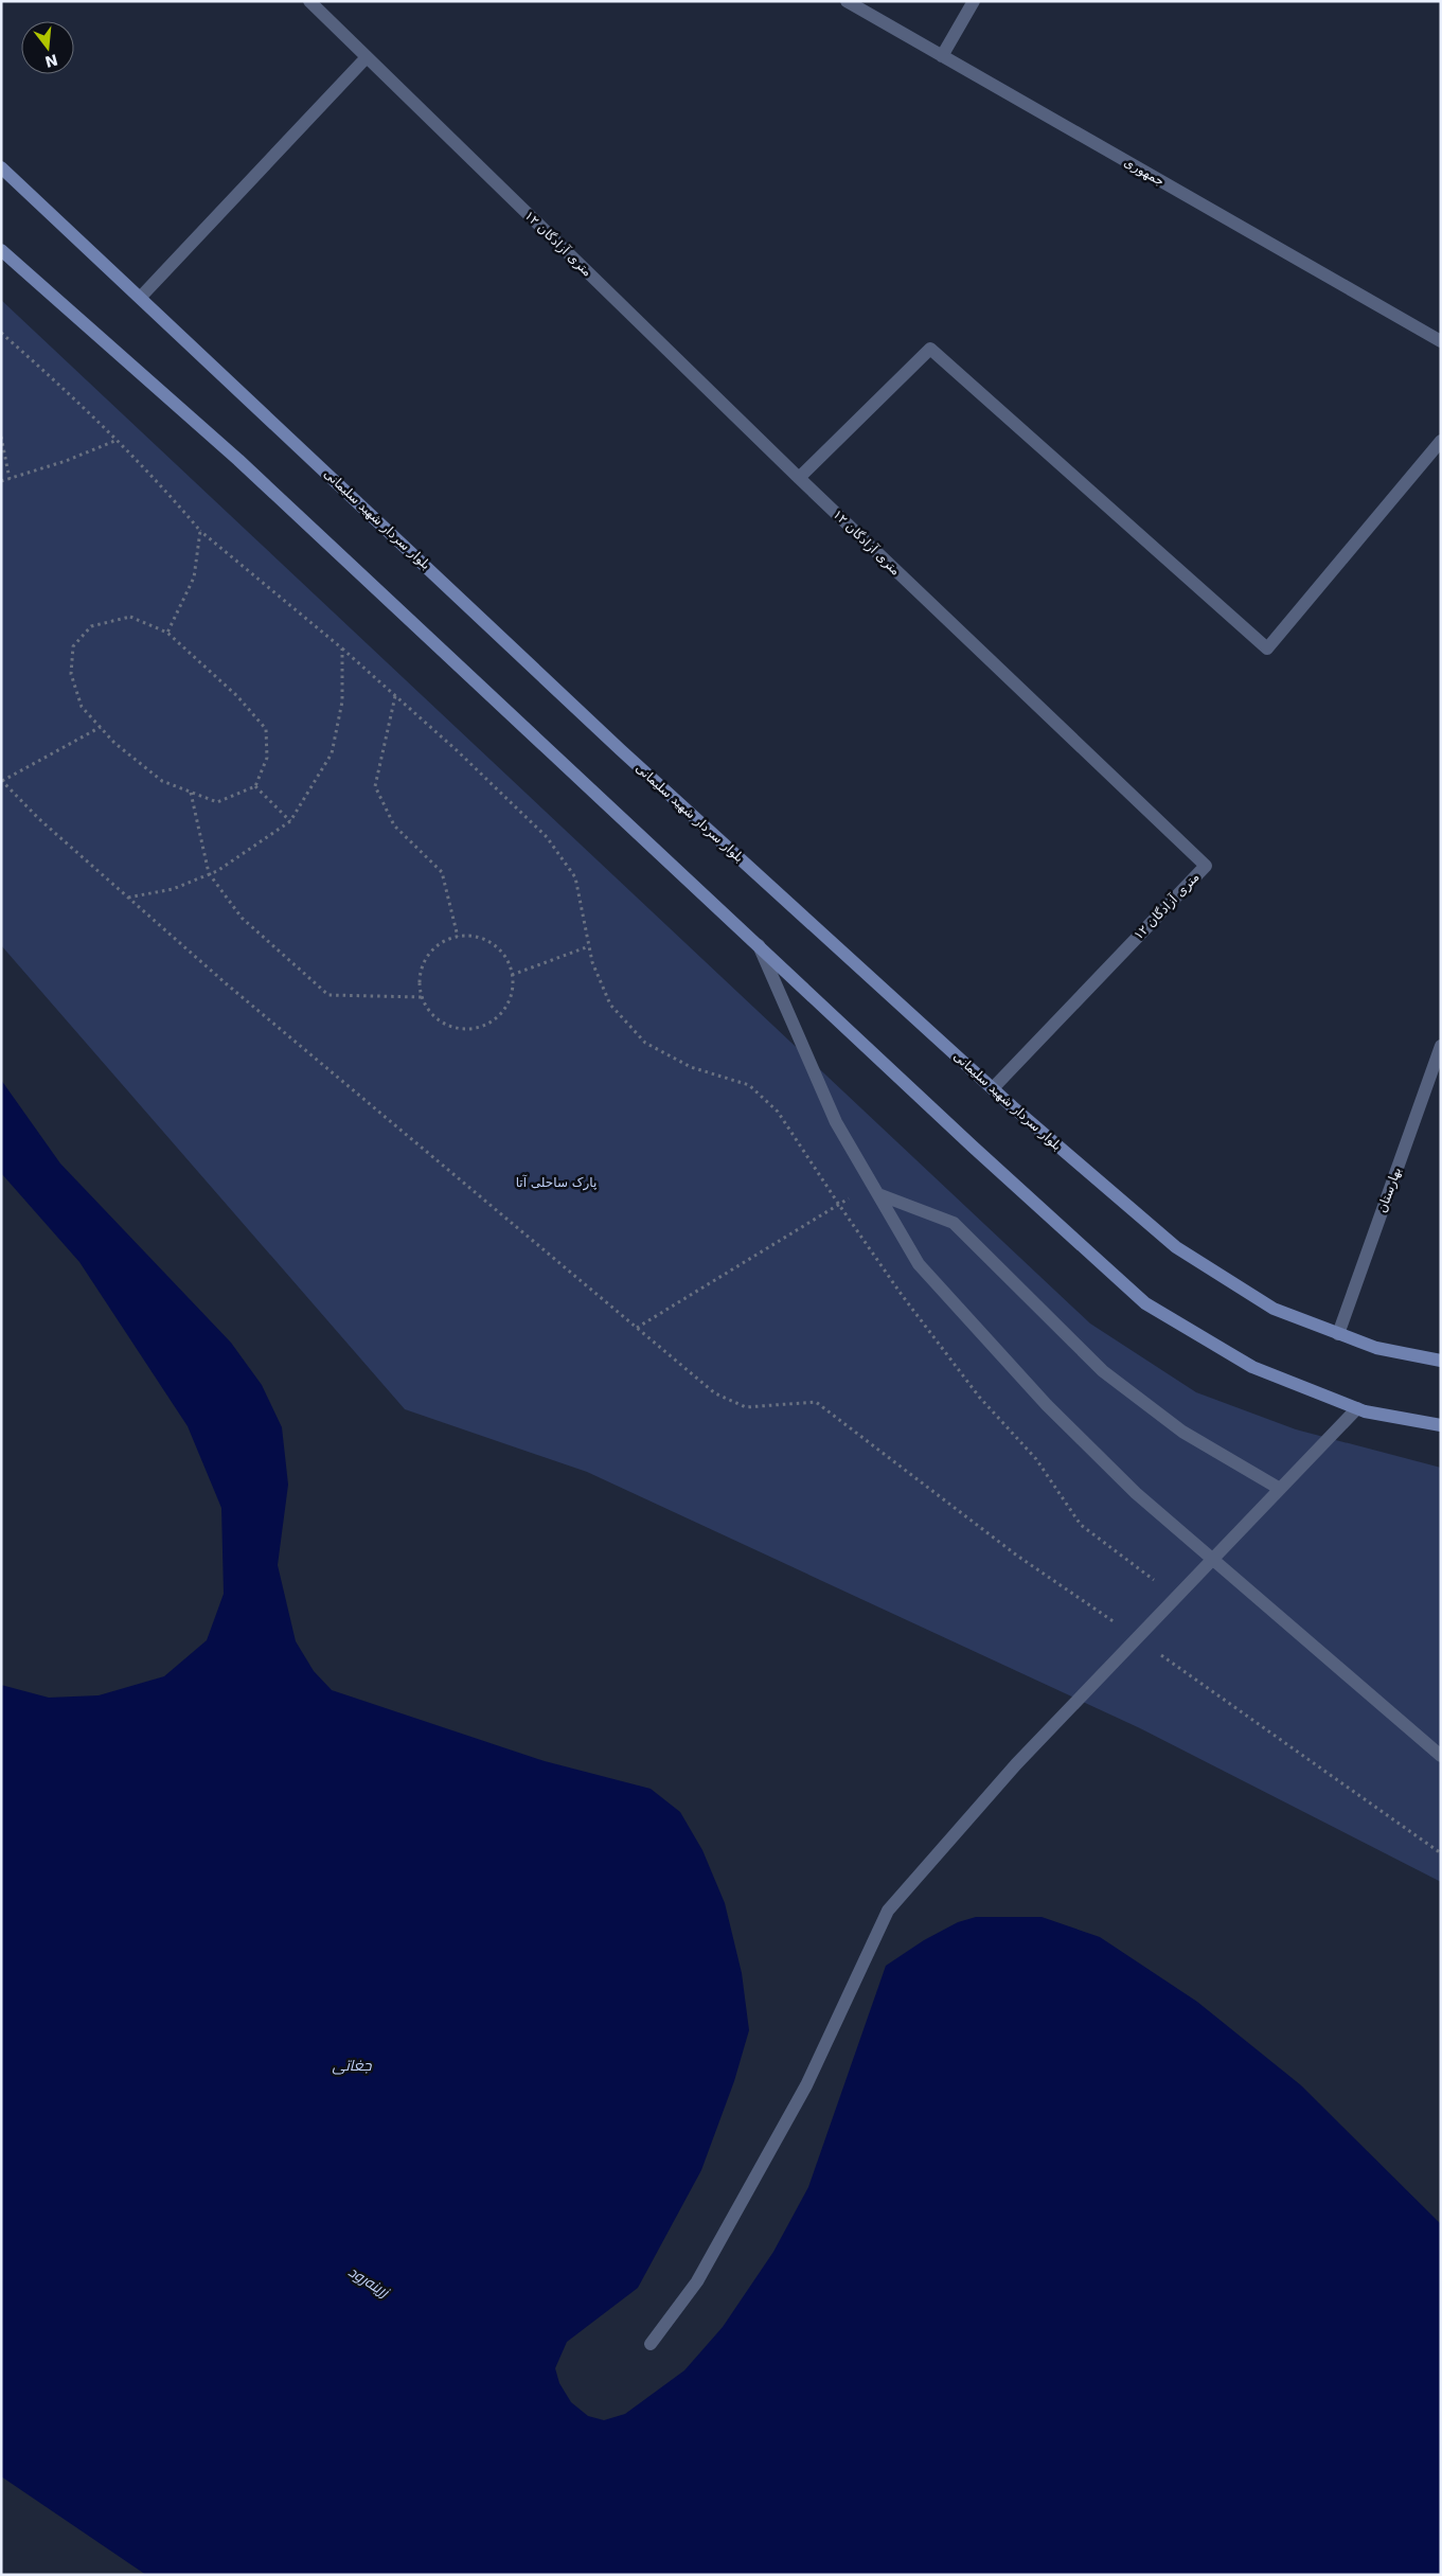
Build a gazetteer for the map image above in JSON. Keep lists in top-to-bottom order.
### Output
{
  "streets": {
    "main road": ["بلوار سردار شهید سلیمانی"],
    "street": ["جمهوری", "۱۲ متری آزادگان", "بهارستان"]
  },
  "crossings": [
    ["۱۲ متری آزادگان", "بلوار سردار شهید سلیمانی"],
    ["بلوار سردار شهید سلیمانی", "بهارستان"]
  ],
  "water": ["جغاتی", "زرینه‌رود"],
  "parks": ["پارک ساحلی آتا"],
  "north": "bottom"
}
